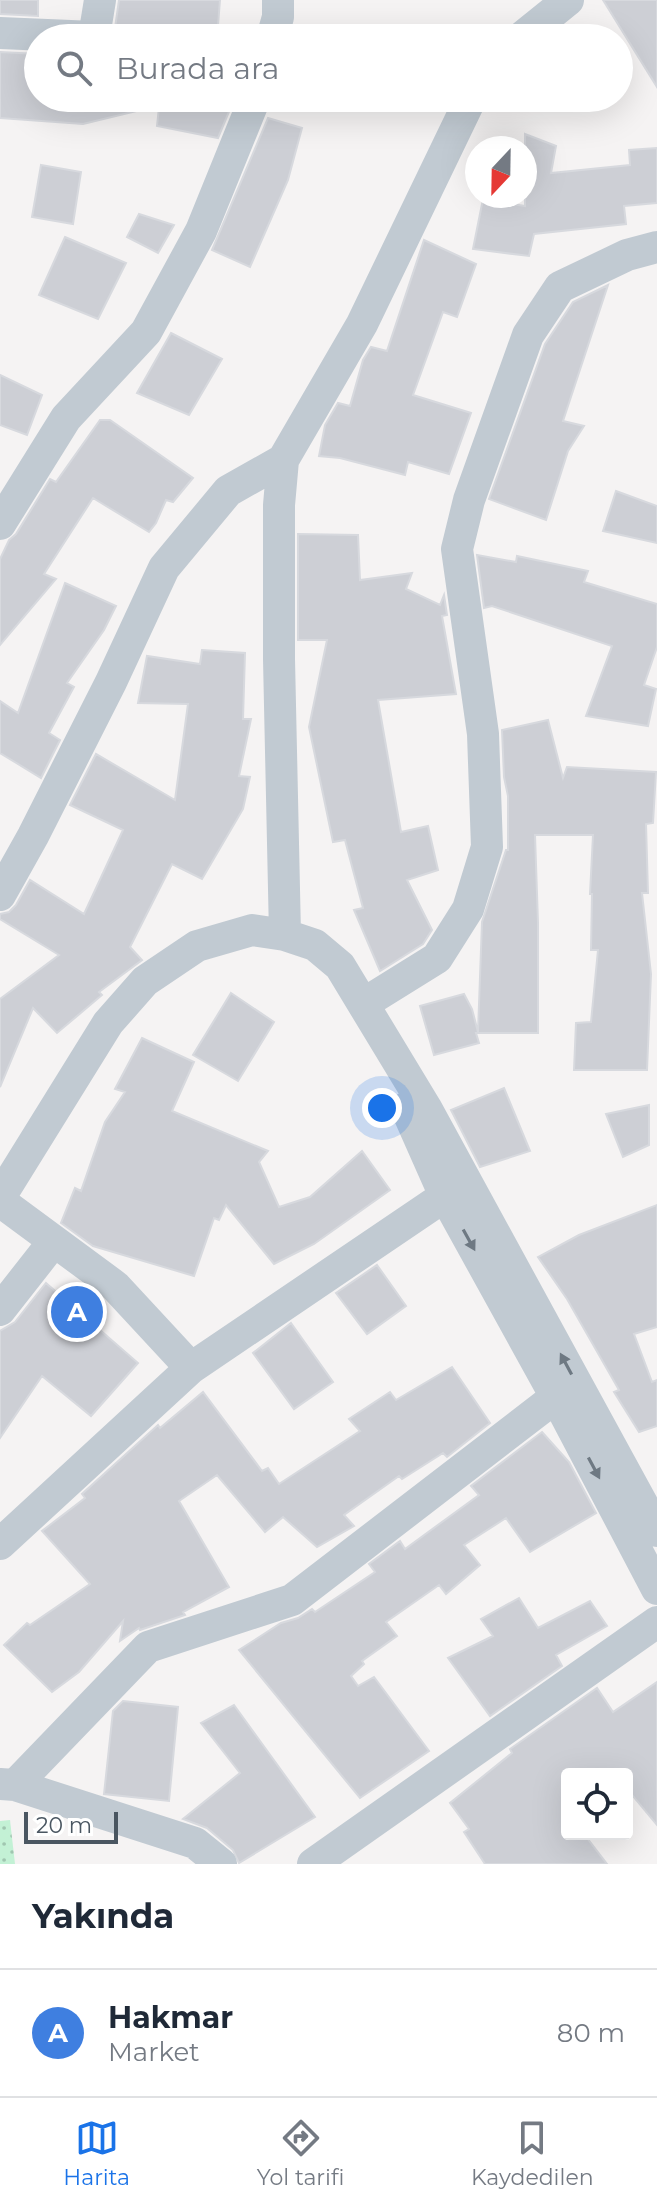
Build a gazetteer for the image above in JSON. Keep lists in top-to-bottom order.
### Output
{
  "scale_bar": "20 m",
  "north": "bottom",
  "page": {
    "search": "Burada ara",
    "pins": "A",
    "scale": "20 m",
    "heading": "Yakında",
    "list": [
      {
        "mark": "A",
        "name": "Hakmar",
        "note": "Market",
        "value": "80 m"
      }
    ],
    "nav": ["Harita", "Yol tarifi", "Kaydedilen"]
  }
}
